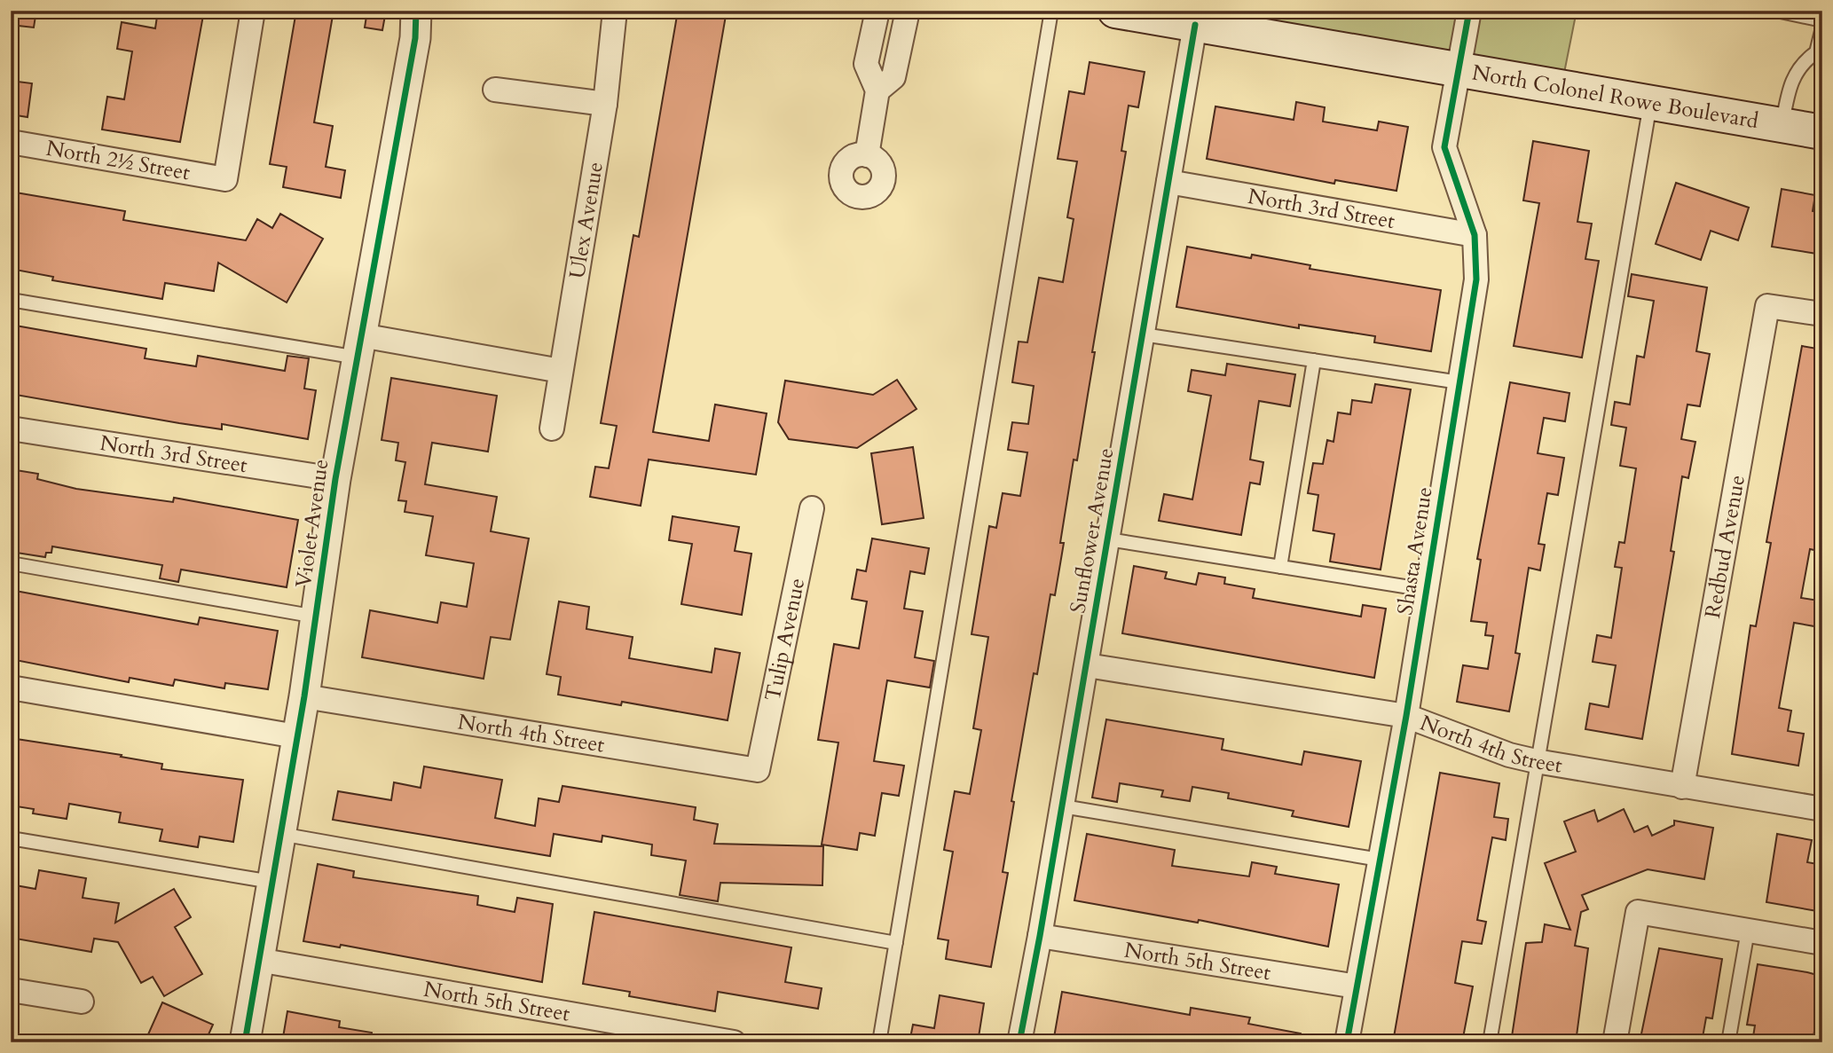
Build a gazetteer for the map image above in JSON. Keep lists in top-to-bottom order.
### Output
{
  "streets": {
    "main road": ["North Colonel Rowe Boulevard"],
    "street": [
      "North 2½ Street",
      "North 3rd Street",
      "Ulex Avenue",
      "Violet Avenue",
      "Sunflower Avenue",
      "Redbud Avenue",
      "Shasta Avenue",
      "Tulip Avenue",
      "North 4th Street",
      "North 5th Street"
    ]
  },
  "crossings": [
    ["North Colonel Rowe Boulevard", "Sunflower Avenue"],
    ["North Colonel Rowe Boulevard", "Shasta Avenue"],
    ["North 3rd Street", "Violet Avenue"],
    ["North 3rd Street", "Sunflower Avenue"],
    ["North 3rd Street", "Shasta Avenue"],
    ["Violet Avenue", "North 4th Street"],
    ["Violet Avenue", "North 5th Street"],
    ["Sunflower Avenue", "North 4th Street"],
    ["Sunflower Avenue", "North 5th Street"],
    ["Redbud Avenue", "North 4th Street"],
    ["Shasta Avenue", "North 4th Street"],
    ["Shasta Avenue", "North 5th Street"],
    ["Tulip Avenue", "North 4th Street"]
  ]
}
